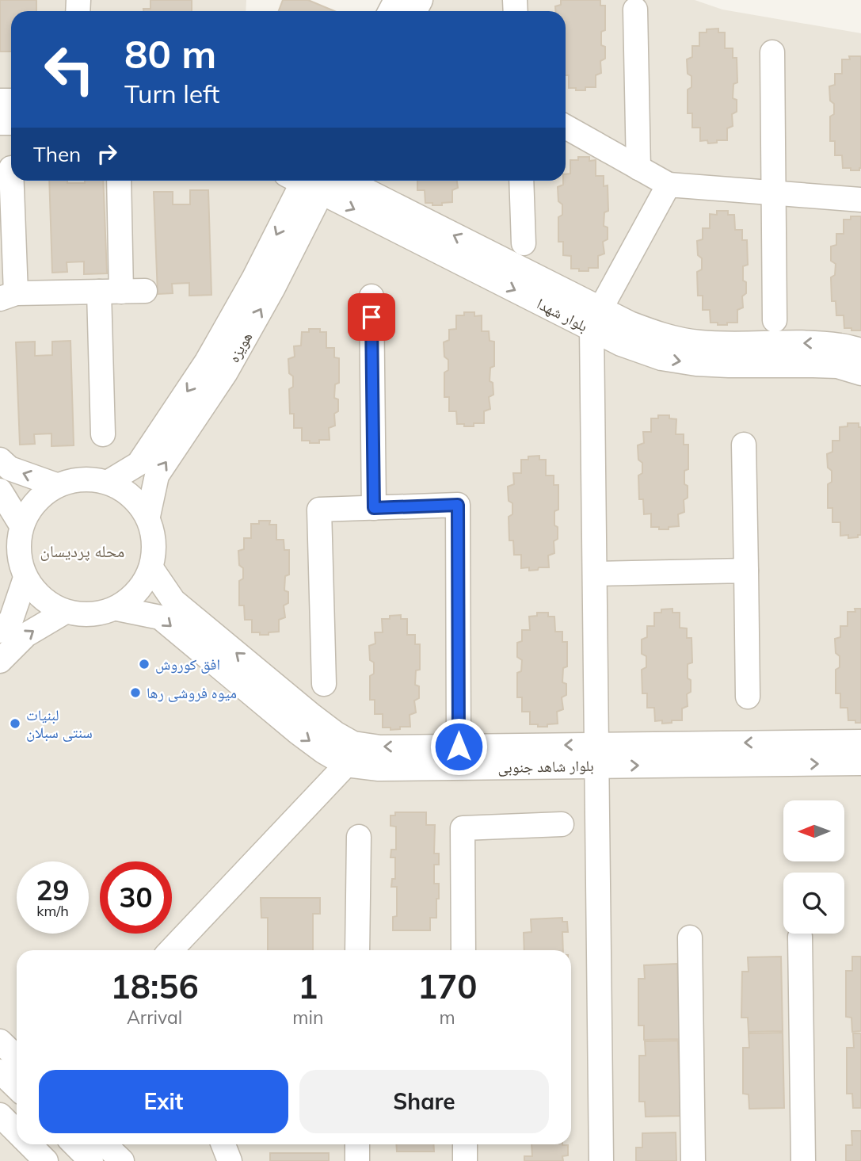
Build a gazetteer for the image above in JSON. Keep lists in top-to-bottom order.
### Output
{
  "streets": {
    "street": ["بلوار شهدا", "هویزه", "بلوار شاهد جنوبی"]
  },
  "crossings": [
    ["هویزه", "بلوار شاهد جنوبی"]
  ],
  "districts": ["محله پردیسان"],
  "places": ["افق کوروش", "میوه فروشی رها", "لبنیات سنتی سبلان"],
  "north": "left",
  "page": {
    "turn": ["80 m", "Turn left"],
    "then": "Then",
    "speed": "29 km/h",
    "limit": "30",
    "eta": [
      "18:56",
      "Arrival",
      "1",
      "min",
      "170",
      "m"
    ],
    "buttons": ["Exit", "Share"]
  }
}
